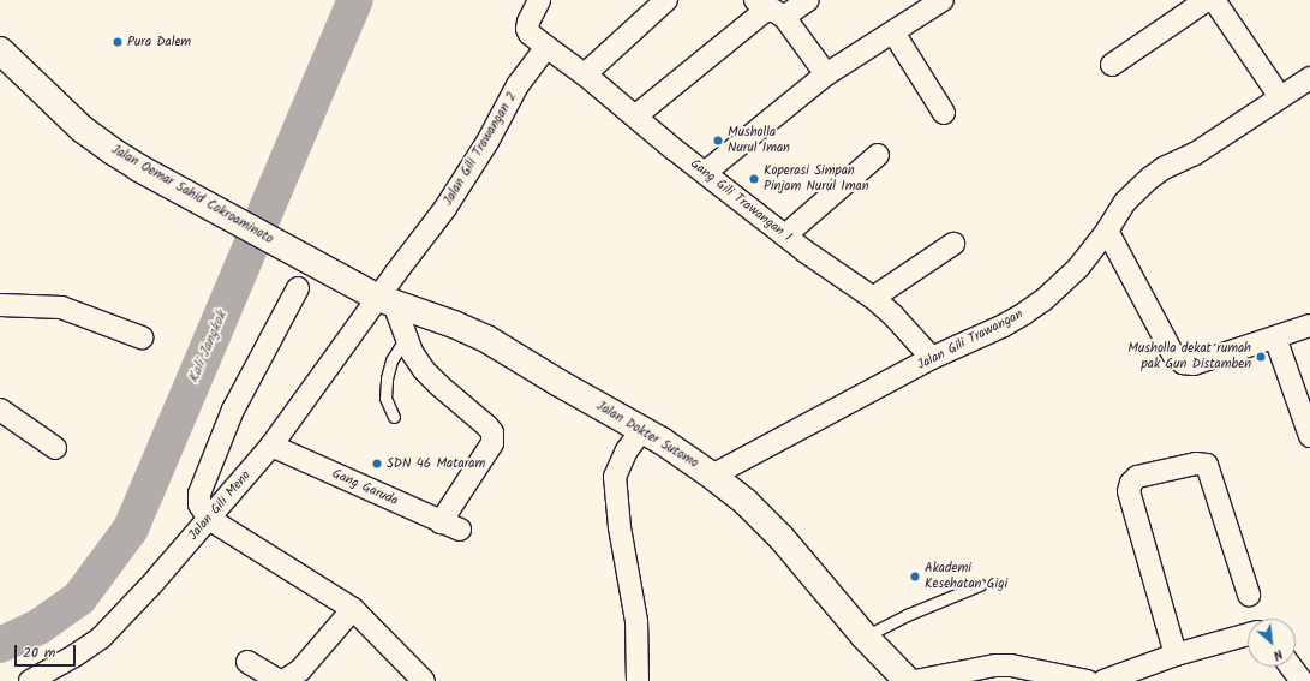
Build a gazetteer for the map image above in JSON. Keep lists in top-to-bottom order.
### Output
{
  "streets": {
    "main road": ["Jalan Oemar Sahid Cokroaminoto", "Jalan Dokter Sutomo"],
    "street": [
      "Jalan Gili Trawangan 2",
      "Gang Gili Trawangan 1",
      "Jalan Gili Trawangan",
      "Gang Garuda",
      "Jalan Gili Meno"
    ]
  },
  "crossings": [
    ["Jalan Gili Trawangan 2", "Jalan Oemar Sahid Cokroaminoto"],
    ["Jalan Gili Trawangan 2", "Gang Gili Trawangan 1"],
    ["Jalan Gili Trawangan 2", "Jalan Dokter Sutomo"],
    ["Jalan Gili Trawangan 2", "Jalan Gili Meno"],
    ["Jalan Oemar Sahid Cokroaminoto", "Jalan Dokter Sutomo"],
    ["Jalan Oemar Sahid Cokroaminoto", "Jalan Gili Meno"],
    ["Gang Gili Trawangan 1", "Jalan Gili Trawangan"],
    ["Jalan Gili Trawangan", "Jalan Dokter Sutomo"],
    ["Jalan Dokter Sutomo", "Jalan Gili Meno"],
    ["Gang Garuda", "Jalan Gili Meno"]
  ],
  "water": ["Kali Jangkok"],
  "places": [
    "Pura Dalem",
    "Musholla Nurul Iman",
    "Koperasi Simpan Pinjam Nurul Iman",
    "Musholla dekat rumah pak Gun Distamben",
    "SDN 46 Mataram",
    "Akademi Kesehatan Gigi"
  ],
  "scale_bar": "20 m",
  "north": "bottom right"
}
